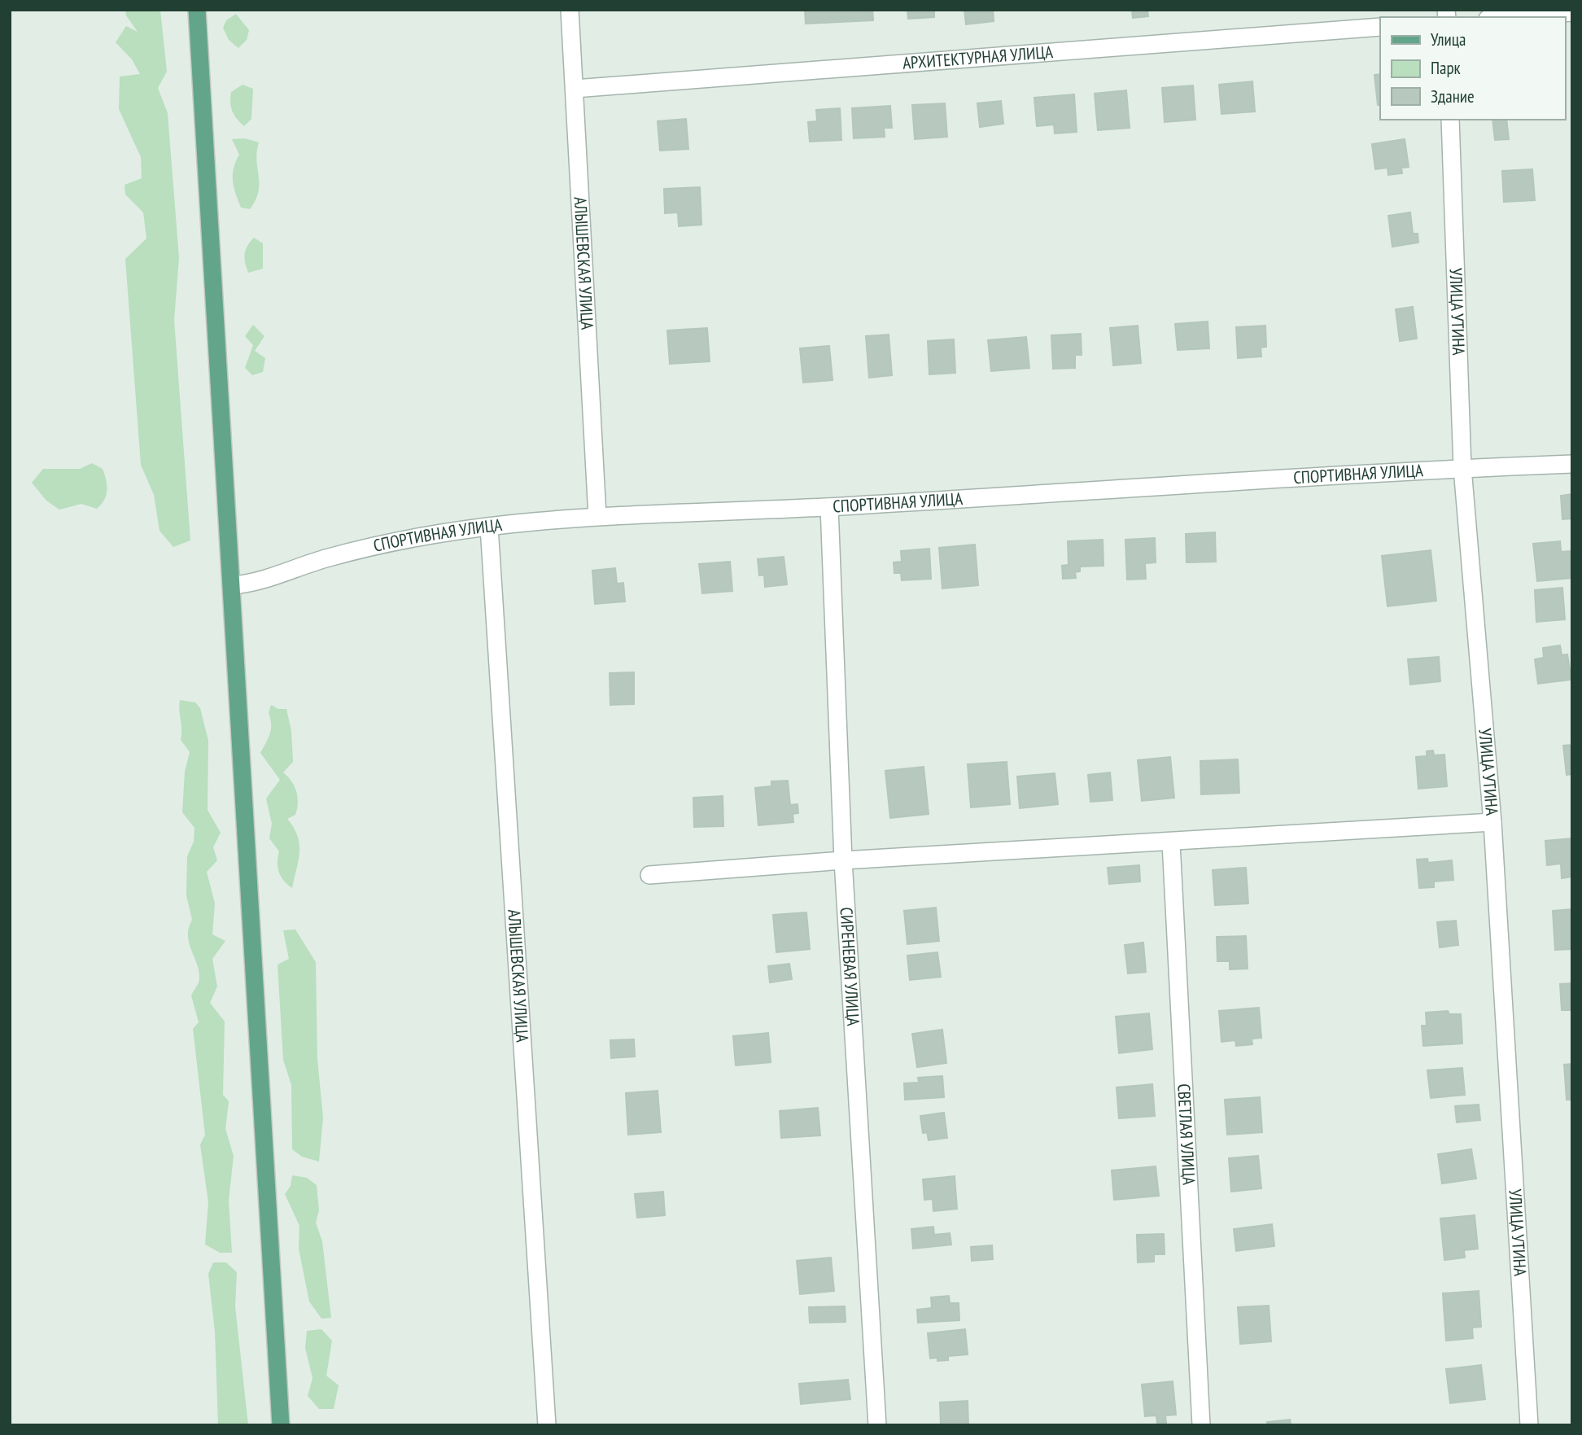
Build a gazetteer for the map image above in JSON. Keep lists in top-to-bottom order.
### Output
{
  "streets": {
    "street": [
      "АРХИТЕКТУРНАЯ УЛИЦА",
      "АЛЫШЕВСКАЯ УЛИЦА",
      "УЛИЦА УТИНА",
      "СПОРТИВНАЯ УЛИЦА",
      "СИРЕНЕВАЯ УЛИЦА",
      "СВЕТЛАЯ УЛИЦА"
    ]
  },
  "crossings": [
    ["АРХИТЕКТУРНАЯ УЛИЦА", "АЛЫШЕВСКАЯ УЛИЦА"],
    ["АЛЫШЕВСКАЯ УЛИЦА", "СПОРТИВНАЯ УЛИЦА"],
    ["УЛИЦА УТИНА", "СПОРТИВНАЯ УЛИЦА"],
    ["СПОРТИВНАЯ УЛИЦА", "СИРЕНЕВАЯ УЛИЦА"]
  ],
  "legend": ["Улица", "Парк", "Здание"]
}
